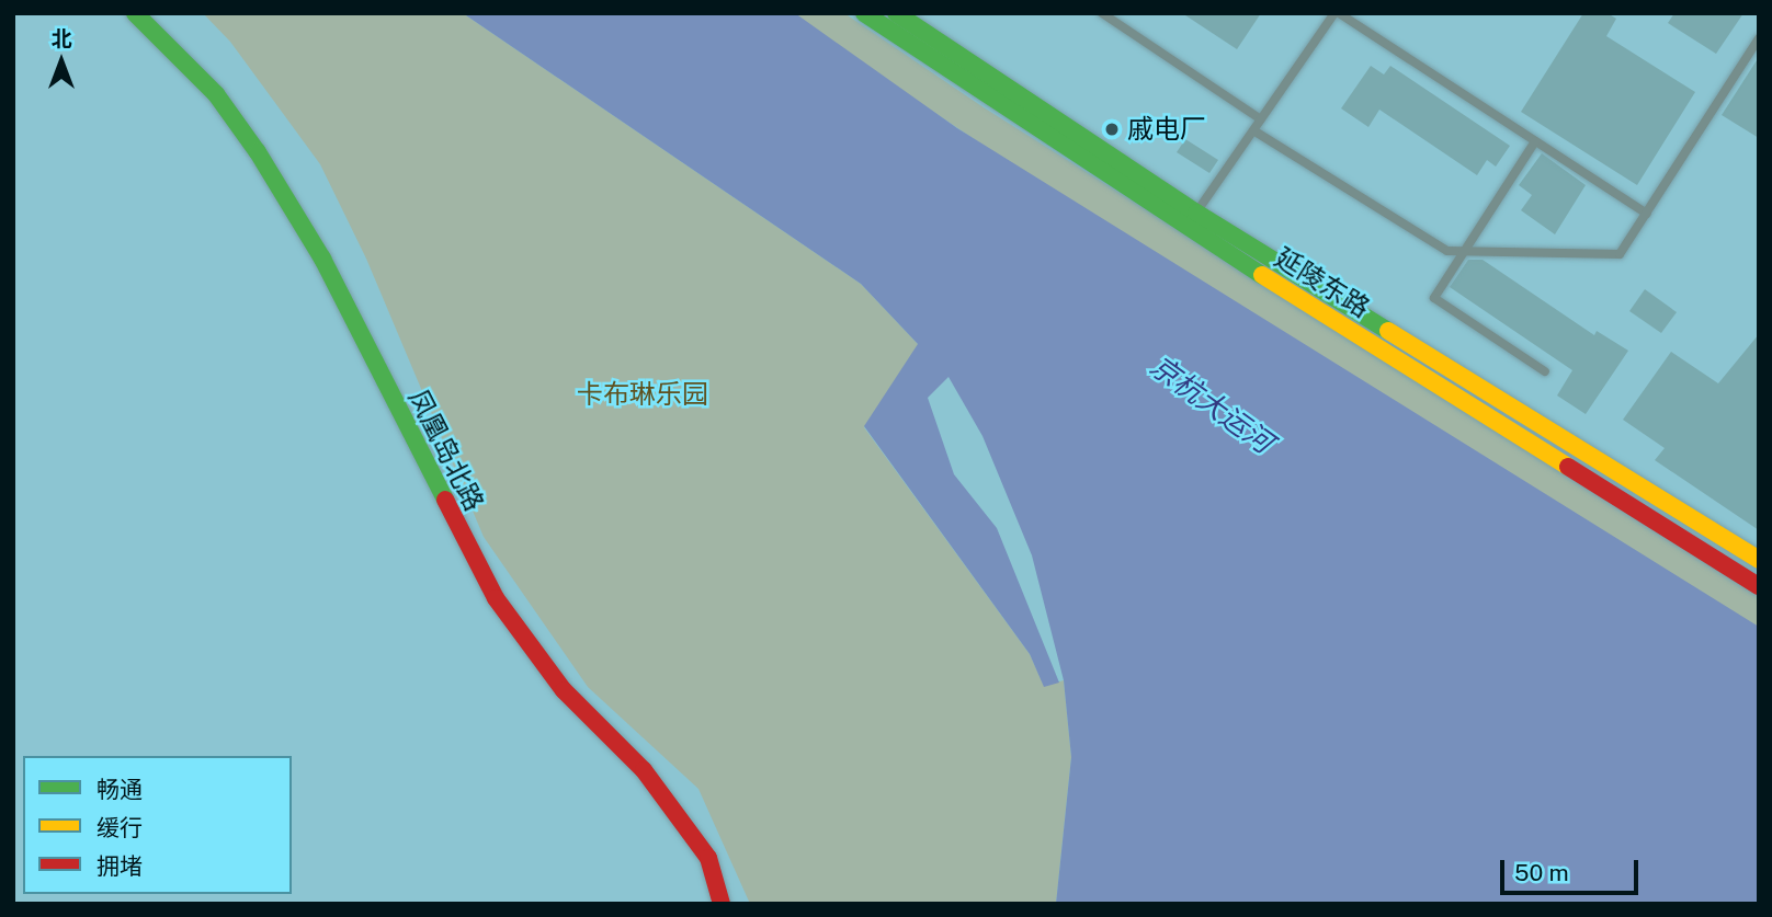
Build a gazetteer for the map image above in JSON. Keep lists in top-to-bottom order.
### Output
{
  "streets": {
    "main road": ["延陵东路", "凤凰岛北路"]
  },
  "water": ["京杭大运河"],
  "parks": ["卡布琳乐园"],
  "places": ["戚电厂"],
  "legend": ["畅通", "缓行", "拥堵"],
  "scale_bar": "50 m",
  "north": "top"
}
